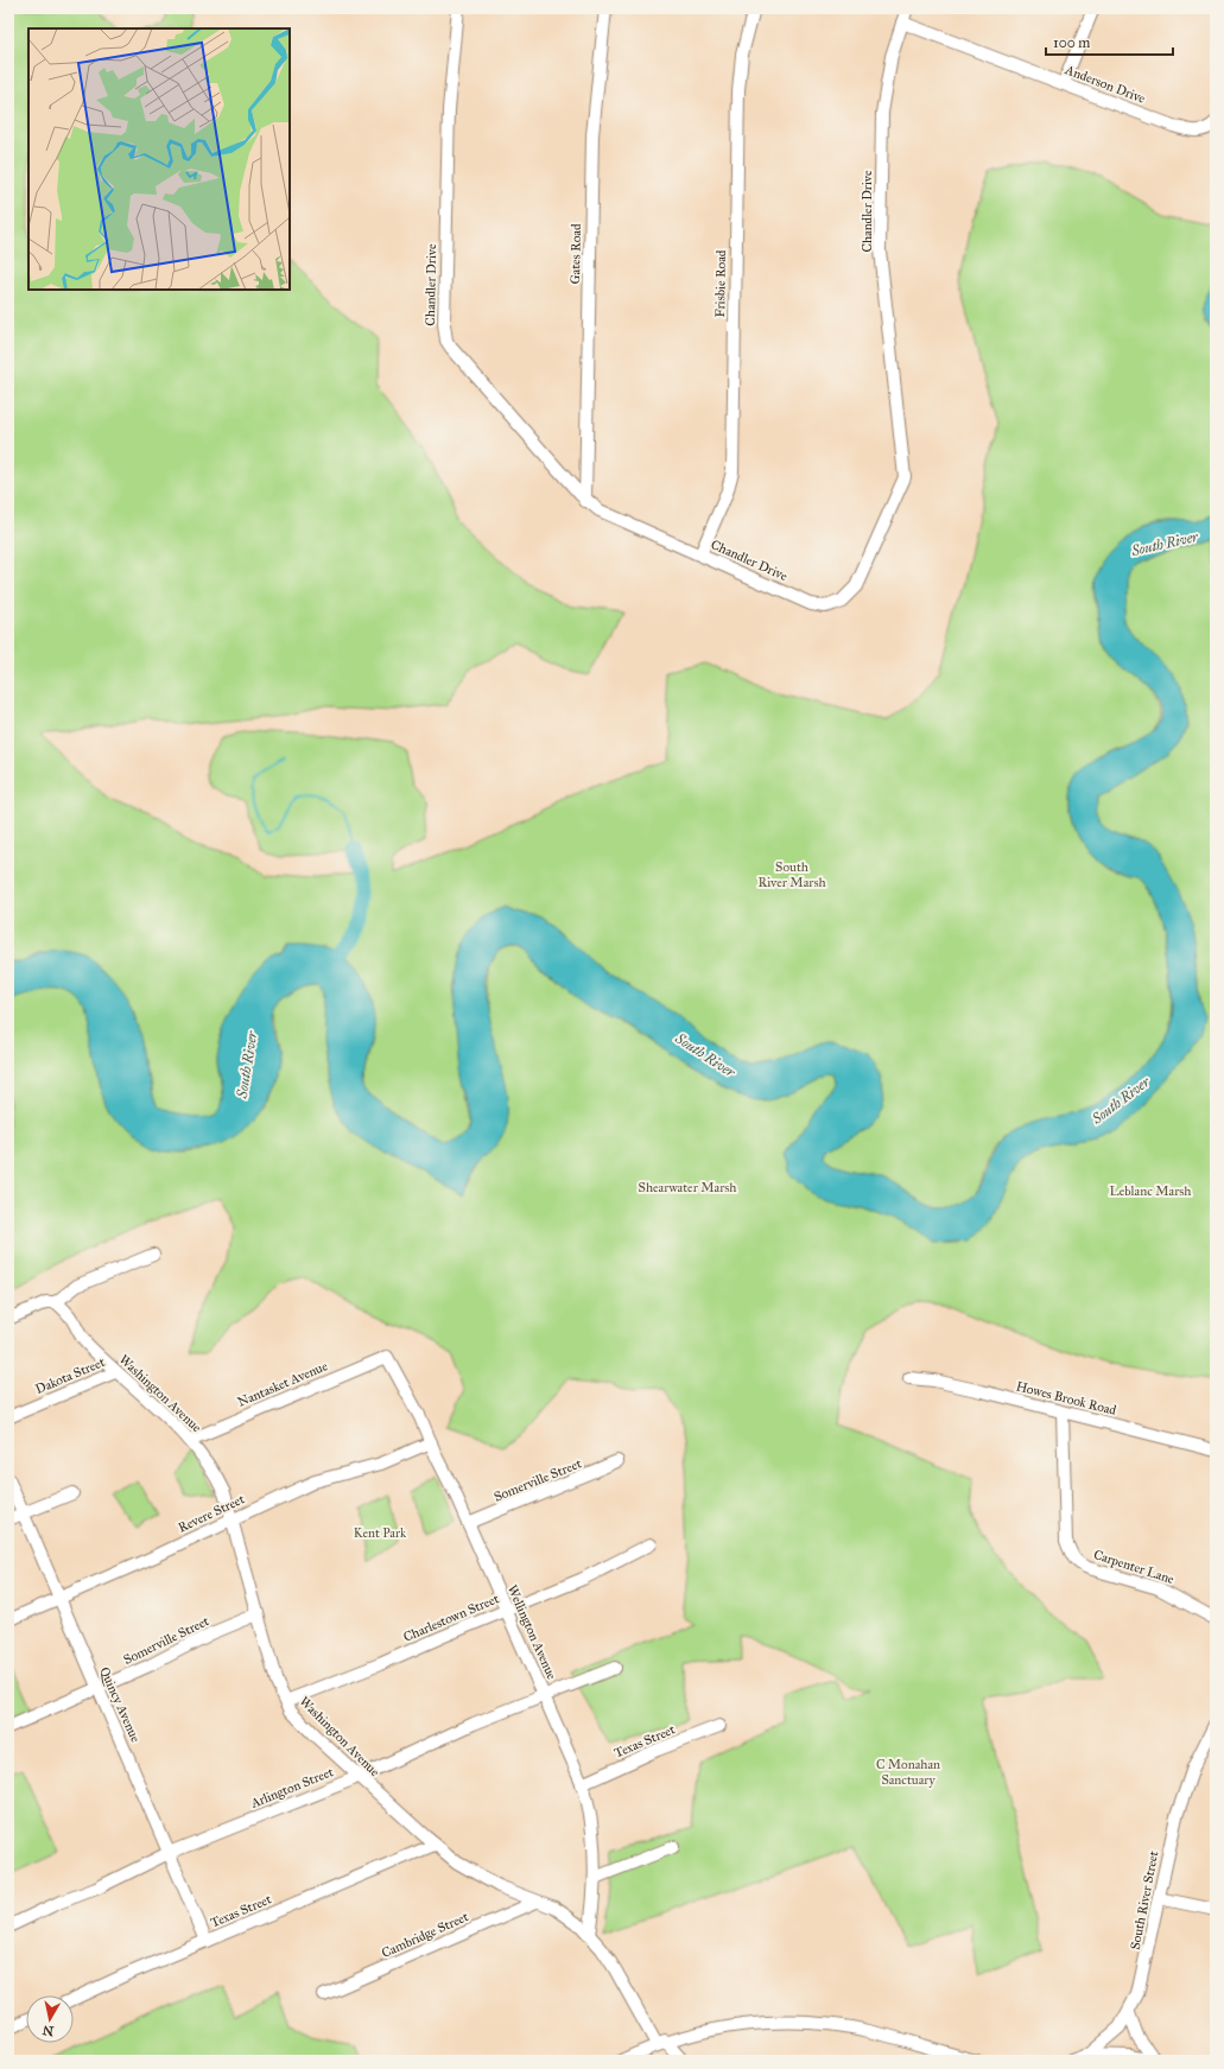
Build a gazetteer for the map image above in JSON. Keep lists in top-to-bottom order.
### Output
{
  "streets": {
    "street": [
      "Anderson Drive",
      "Chandler Drive",
      "Gates Road",
      "Frisbie Road",
      "Dakota Street",
      "Nantasket Avenue",
      "Washington Avenue",
      "Howes Brook Road",
      "Somerville Street",
      "Revere Street",
      "Carpenter Lane",
      "Charlestown Street",
      "Wellington Avenue",
      "Quincy Avenue",
      "Texas Street",
      "Arlington Street",
      "South River Street",
      "Cambridge Street"
    ]
  },
  "crossings": [
    ["Anderson Drive", "Chandler Drive"],
    ["Chandler Drive", "Gates Road"],
    ["Chandler Drive", "Frisbie Road"],
    ["Dakota Street", "Washington Avenue"],
    ["Nantasket Avenue", "Washington Avenue"],
    ["Nantasket Avenue", "Wellington Avenue"],
    ["Washington Avenue", "Somerville Street"],
    ["Washington Avenue", "Revere Street"],
    ["Washington Avenue", "Charlestown Street"],
    ["Washington Avenue", "Wellington Avenue"],
    ["Washington Avenue", "Texas Street"],
    ["Washington Avenue", "Arlington Street"],
    ["Washington Avenue", "Cambridge Street"],
    ["Howes Brook Road", "Carpenter Lane"],
    ["Somerville Street", "Wellington Avenue"],
    ["Somerville Street", "Quincy Avenue"],
    ["Revere Street", "Wellington Avenue"],
    ["Revere Street", "Quincy Avenue"],
    ["Charlestown Street", "Wellington Avenue"],
    ["Wellington Avenue", "Texas Street"],
    ["Wellington Avenue", "Arlington Street"],
    ["Quincy Avenue", "Texas Street"],
    ["Quincy Avenue", "Arlington Street"]
  ],
  "water": ["South River"],
  "parks": [
    "South River Marsh",
    "Shearwater Marsh",
    "Leblanc Marsh",
    "Kent Park",
    "C Monahan Sanctuary"
  ],
  "scale_bar": "100 m",
  "north": "bottom"
}
